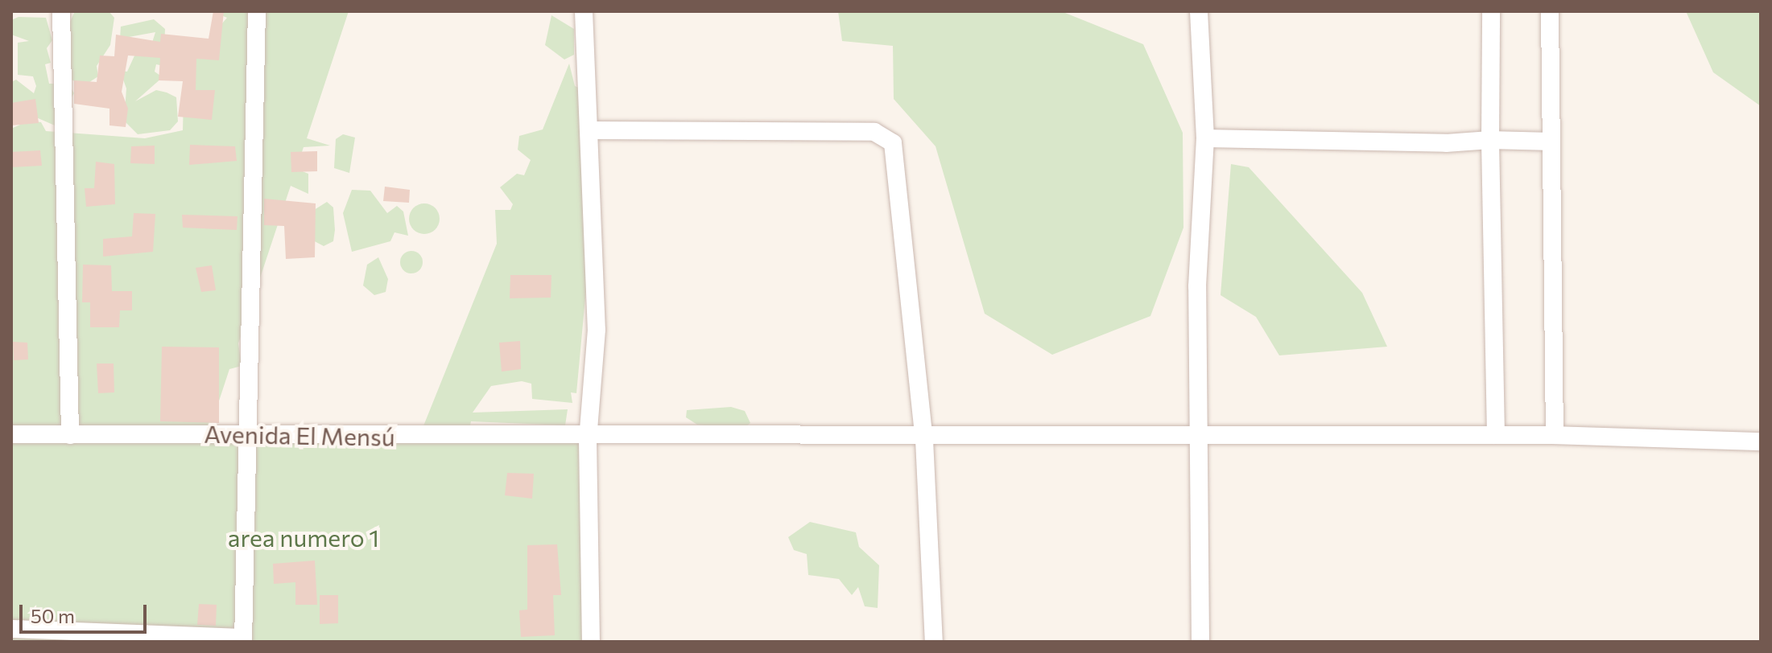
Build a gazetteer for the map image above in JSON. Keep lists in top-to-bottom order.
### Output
{
  "streets": {
    "street": ["Avenida El Mensú"]
  },
  "parks": ["area numero 1"],
  "scale_bar": "50 m"
}
